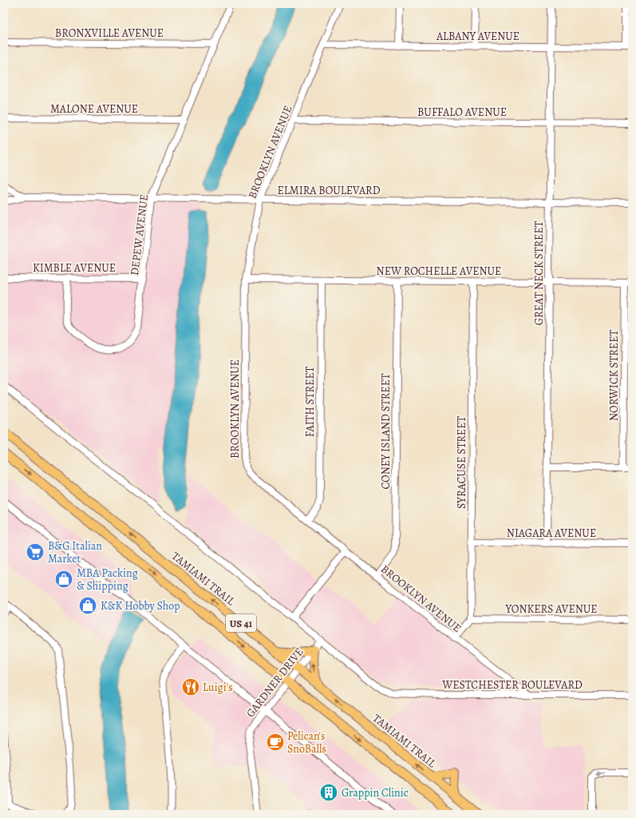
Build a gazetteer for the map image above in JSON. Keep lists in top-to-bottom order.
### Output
{
  "streets": {
    "main road": ["TAMIAMI TRAIL", "US 41"],
    "street": [
      "BRONXVILLE AVENUE",
      "ALBANY AVENUE",
      "MALONE AVENUE",
      "BUFFALO AVENUE",
      "BROOKLYN AVENUE",
      "ELMIRA BOULEVARD",
      "DEPEW AVENUE",
      "KIMBLE AVENUE",
      "NEW ROCHELLE AVENUE",
      "GREAT NECK STREET",
      "NORWICK STREET",
      "FAITH STREET",
      "CONEY ISLAND STREET",
      "SYRACUSE STREET",
      "NIAGARA AVENUE",
      "YONKERS AVENUE",
      "GARDNER DRIVE",
      "WESTCHESTER BOULEVARD"
    ]
  },
  "crossings": [
    ["BRONXVILLE AVENUE", "DEPEW AVENUE"],
    ["ALBANY AVENUE", "BROOKLYN AVENUE"],
    ["ALBANY AVENUE", "GREAT NECK STREET"],
    ["MALONE AVENUE", "DEPEW AVENUE"],
    ["BUFFALO AVENUE", "BROOKLYN AVENUE"],
    ["BUFFALO AVENUE", "GREAT NECK STREET"],
    ["BROOKLYN AVENUE", "ELMIRA BOULEVARD"],
    ["BROOKLYN AVENUE", "NEW ROCHELLE AVENUE"],
    ["BROOKLYN AVENUE", "FAITH STREET"],
    ["BROOKLYN AVENUE", "CONEY ISLAND STREET"],
    ["BROOKLYN AVENUE", "WESTCHESTER BOULEVARD"],
    ["ELMIRA BOULEVARD", "DEPEW AVENUE"],
    ["ELMIRA BOULEVARD", "GREAT NECK STREET"],
    ["DEPEW AVENUE", "KIMBLE AVENUE"],
    ["NEW ROCHELLE AVENUE", "GREAT NECK STREET"],
    ["NEW ROCHELLE AVENUE", "NORWICK STREET"],
    ["NEW ROCHELLE AVENUE", "FAITH STREET"],
    ["NEW ROCHELLE AVENUE", "CONEY ISLAND STREET"],
    ["NEW ROCHELLE AVENUE", "SYRACUSE STREET"],
    ["GREAT NECK STREET", "NIAGARA AVENUE"],
    ["SYRACUSE STREET", "NIAGARA AVENUE"],
    ["SYRACUSE STREET", "YONKERS AVENUE"],
    ["TAMIAMI TRAIL", "GARDNER DRIVE"],
    ["US 41", "GARDNER DRIVE"],
    ["GARDNER DRIVE", "WESTCHESTER BOULEVARD"]
  ],
  "places": {
    "supermarket": ["B&G Italian Market"],
    "shop": ["MBA Packing & Shipping", "K&K Hobby Shop"],
    "restaurant": ["Luigi's"],
    "cafe": ["Pelican's SnoBalls"],
    "building": ["Grappin Clinic"]
  }
}
